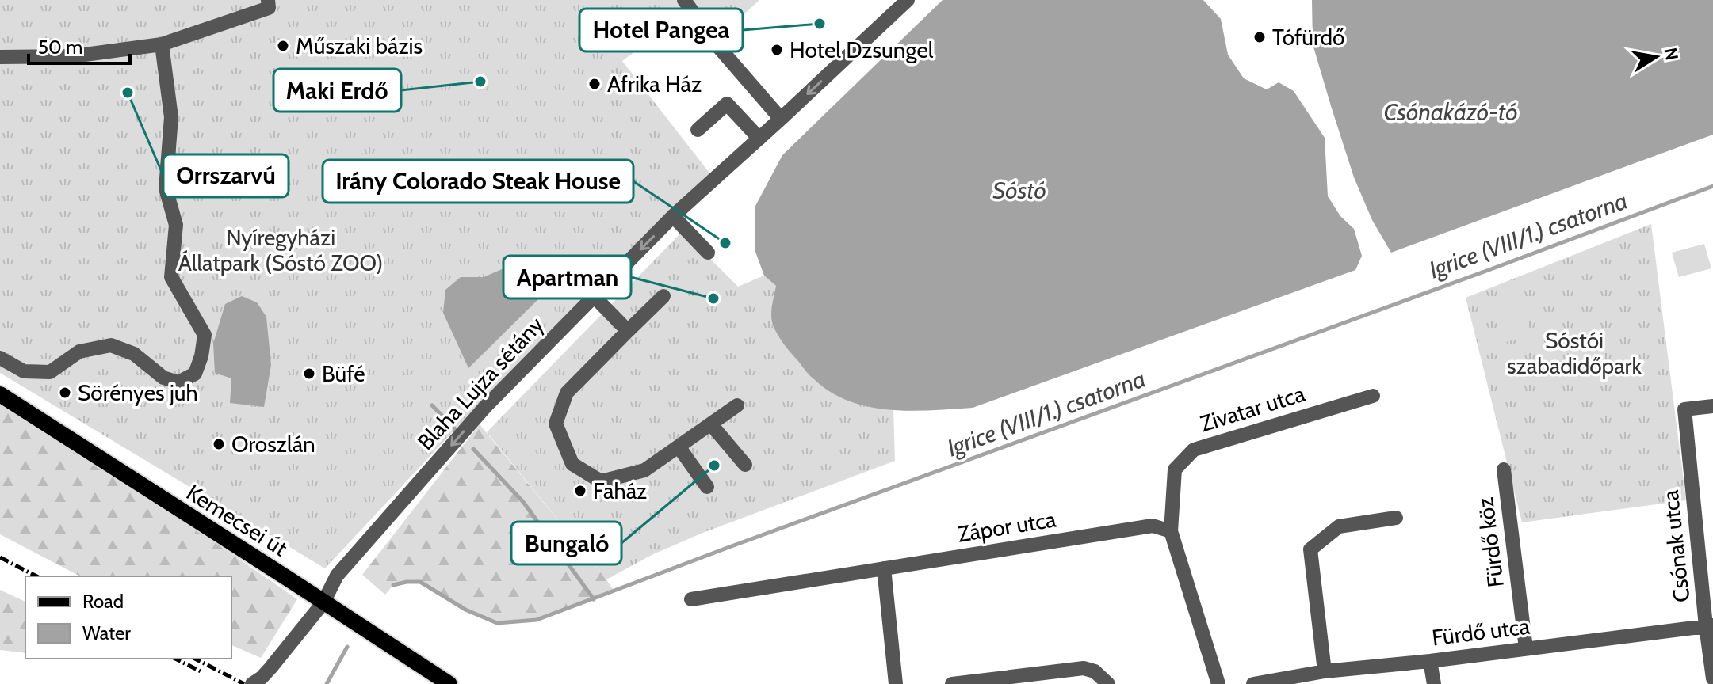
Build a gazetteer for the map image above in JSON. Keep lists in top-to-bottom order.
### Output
{
  "streets": {
    "main road": ["Kemecsei út"],
    "street": [
      "Blaha Lujza sétány",
      "Zivatar utca",
      "Zápor utca",
      "Fürdő köz",
      "Csónak utca",
      "Fürdő utca"
    ]
  },
  "crossings": [
    ["Blaha Lujza sétány", "Kemecsei út"],
    ["Zivatar utca", "Zápor utca"],
    ["Fürdő köz", "Fürdő utca"],
    ["Csónak utca", "Fürdő utca"]
  ],
  "one_way": ["Blaha Lujza sétány"],
  "water": ["Csónakázó-tó", "Sóstó", "Igrice (VIII/1.) csatorna"],
  "parks": ["Nyíregyházi Állatpark (Sóstó ZOO)", "Sóstói szabadidőpark"],
  "places": [
    "Hotel Pangea",
    "Tófürdő",
    "Műszaki bázis",
    "Hotel Dzsungel",
    "Maki Erdő",
    "Afrika Ház",
    "Orrszarvú",
    "Irány Colorado Steak House",
    "Apartman",
    "Büfé",
    "Sörényes juh",
    "Oroszlán",
    "Bungaló",
    "Faház"
  ],
  "legend": ["Road", "Water"],
  "scale_bar": "50 m",
  "north": "right"
}
